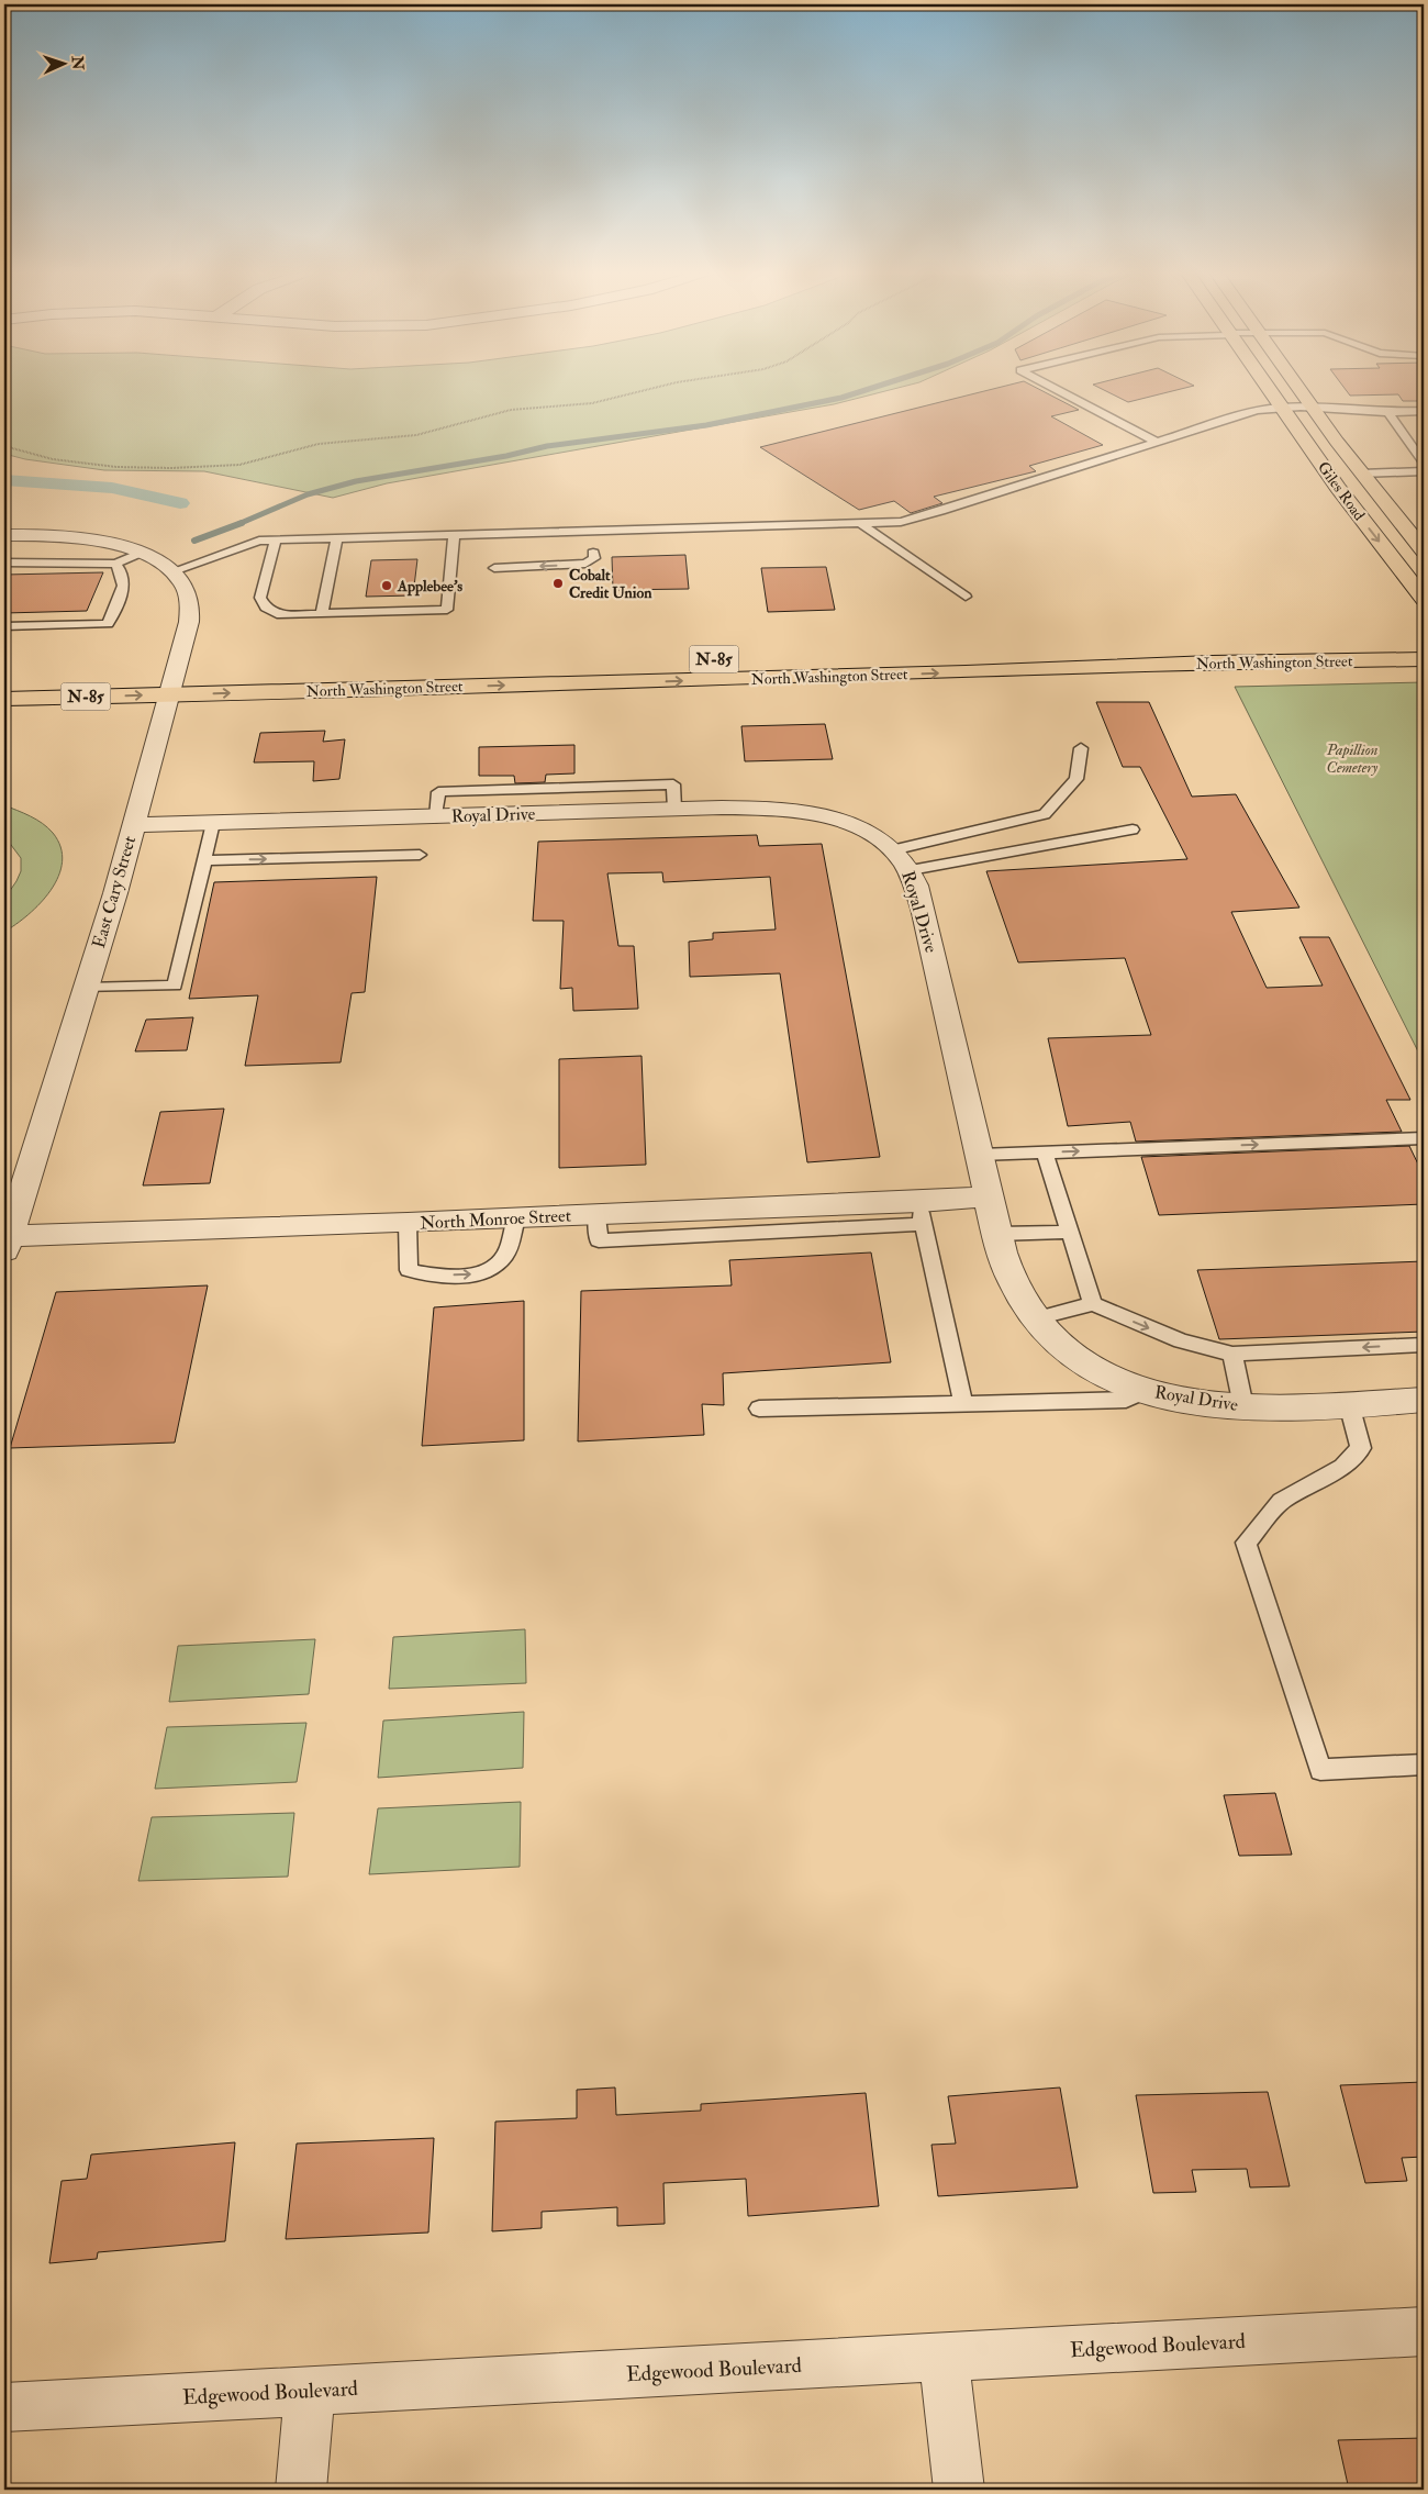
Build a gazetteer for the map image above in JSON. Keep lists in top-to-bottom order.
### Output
{
  "streets": {
    "main road": ["Giles Road", "N-85", "North Washington Street"],
    "street": [
      "Royal Drive",
      "East Cary Street",
      "North Monroe Street",
      "Edgewood Boulevard"
    ]
  },
  "crossings": [
    ["North Washington Street", "East Cary Street"],
    ["Royal Drive", "East Cary Street"],
    ["Royal Drive", "North Monroe Street"],
    ["East Cary Street", "North Monroe Street"]
  ],
  "one_way": ["North Washington Street"],
  "parks": ["Papillion Cemetery"],
  "places": ["Cobalt Credit Union", "Applebee's"],
  "north": "right"
}
